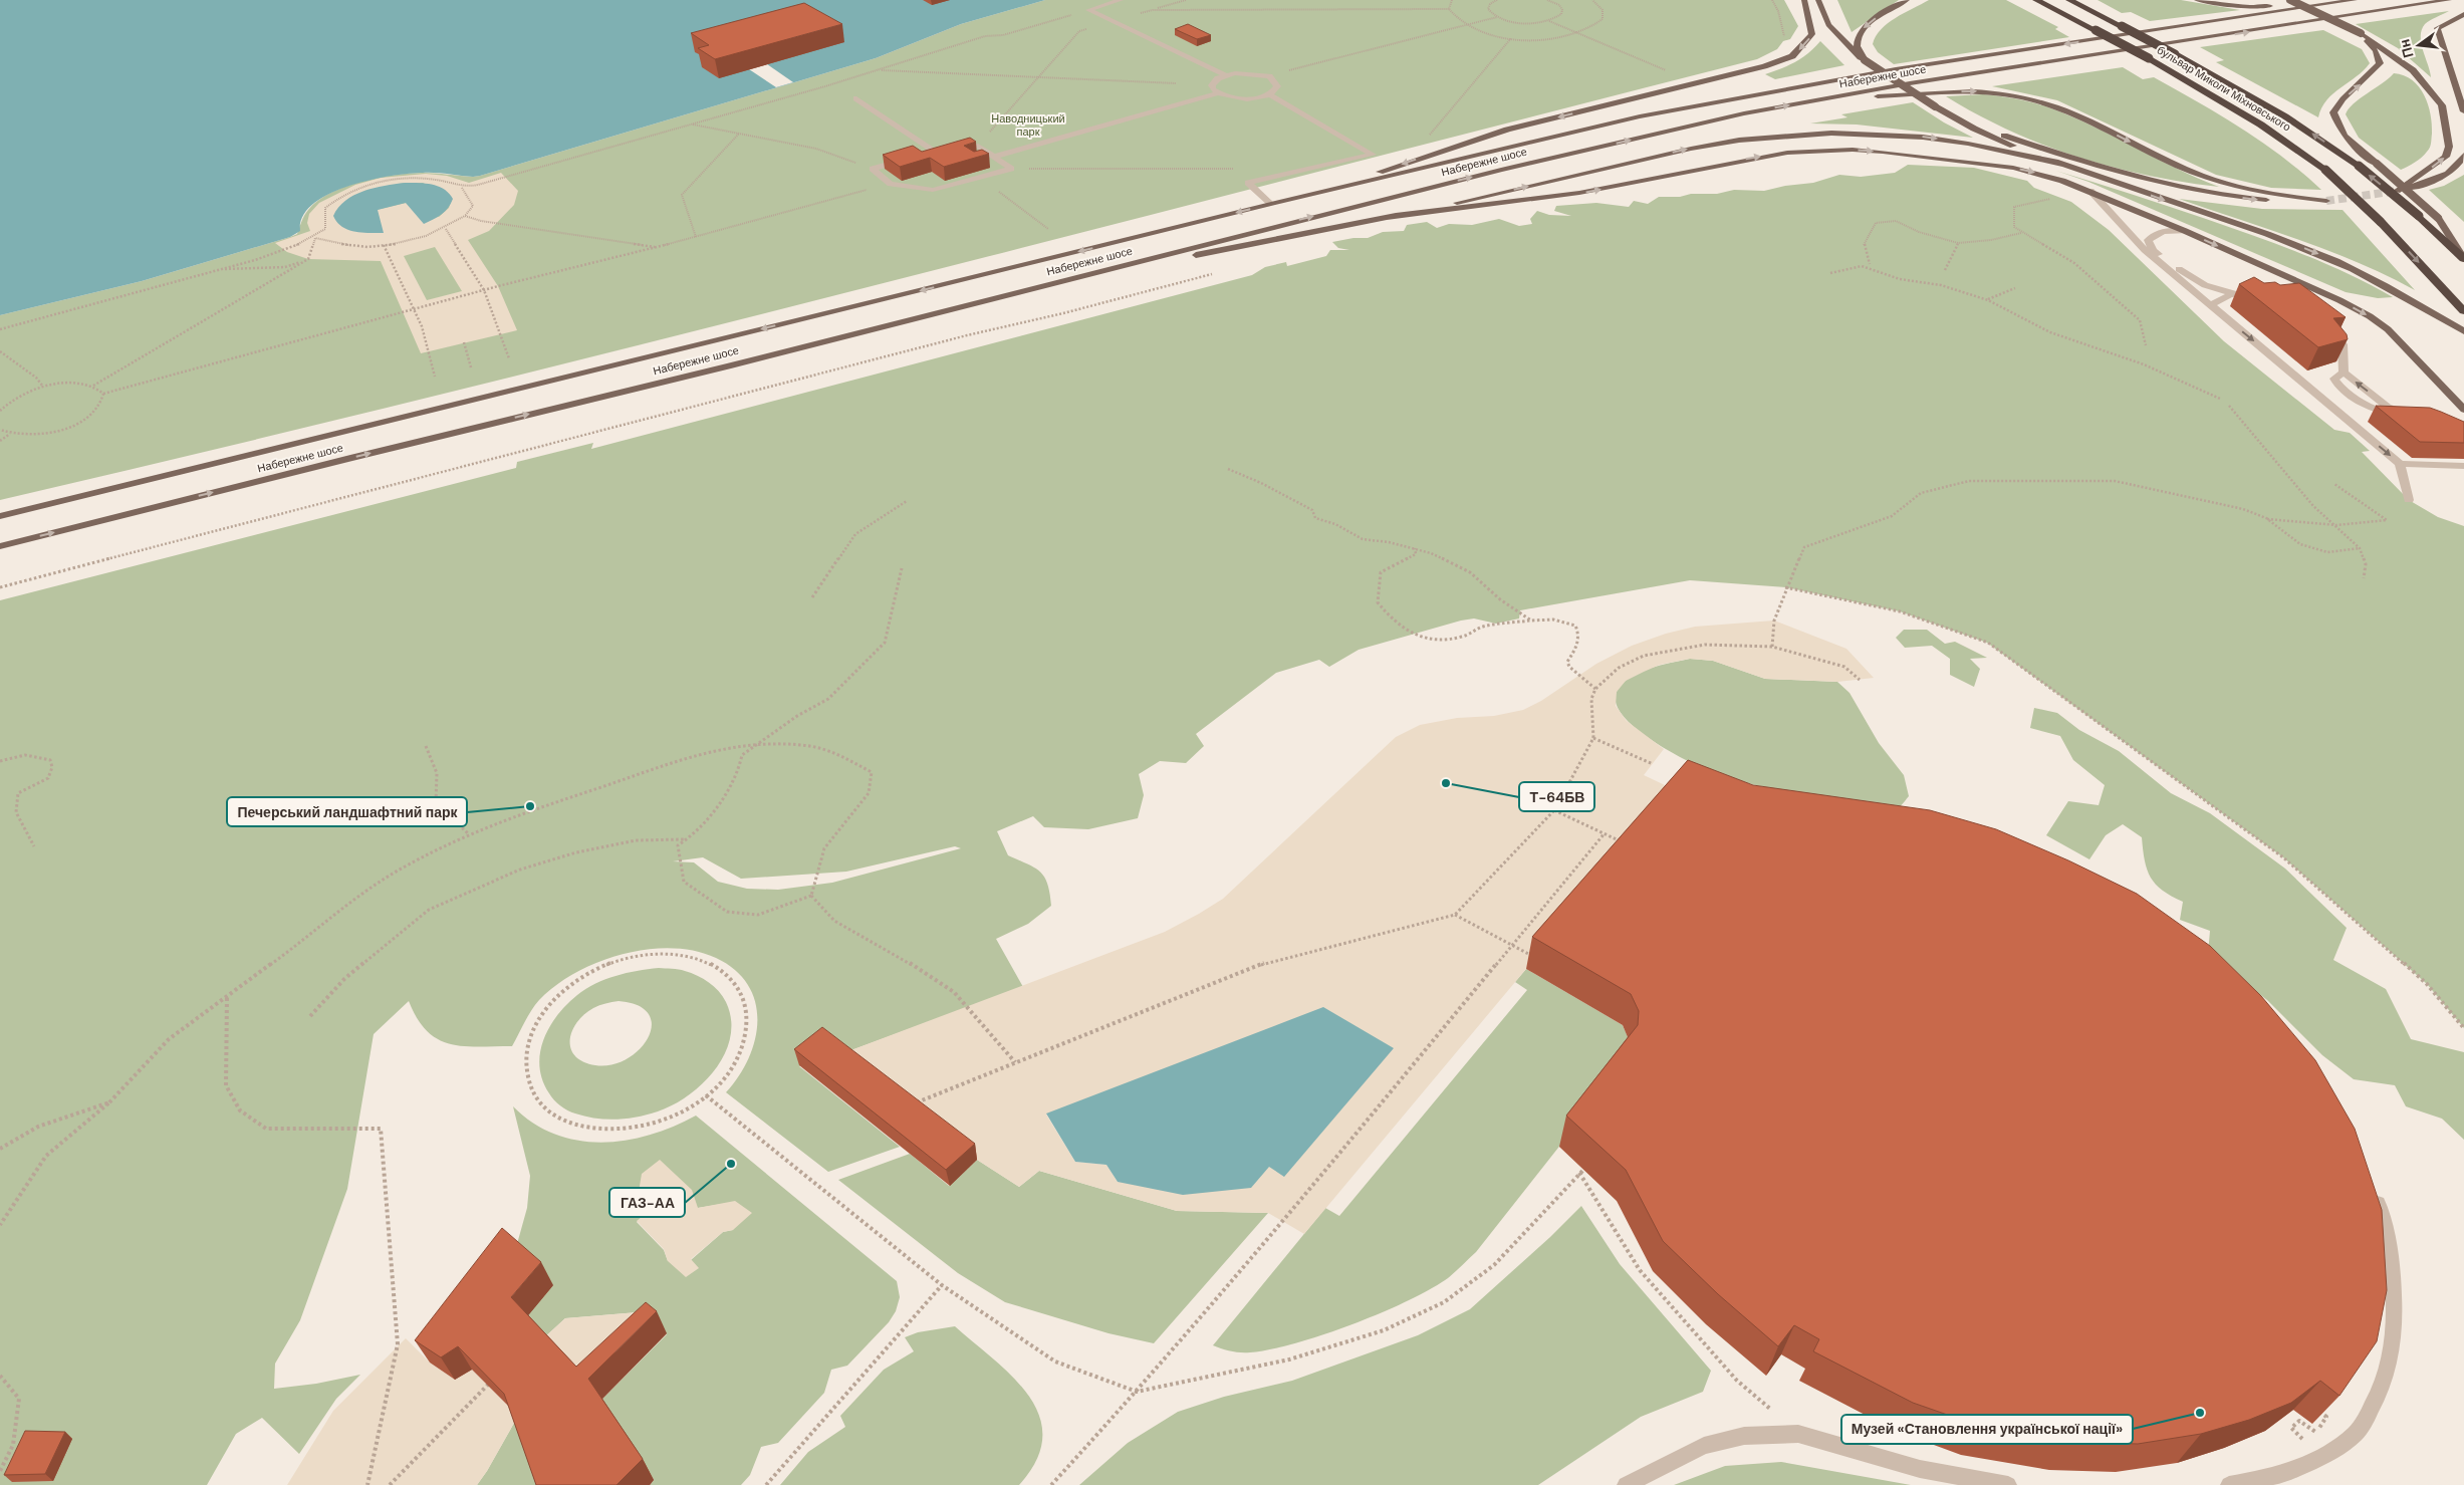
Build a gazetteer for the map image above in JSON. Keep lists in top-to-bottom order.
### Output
{
  "streets": {
    "highway": ["бульвар Миколи Міхновського"],
    "main road": ["Набережне шосе"]
  },
  "parks": ["Наводницький парк"],
  "places": [
    "Т-64БВ",
    "Печерський ландшафтний парк",
    "ГАЗ-АА",
    "Музей «Становлення української нації»"
  ],
  "north": "left"
}
